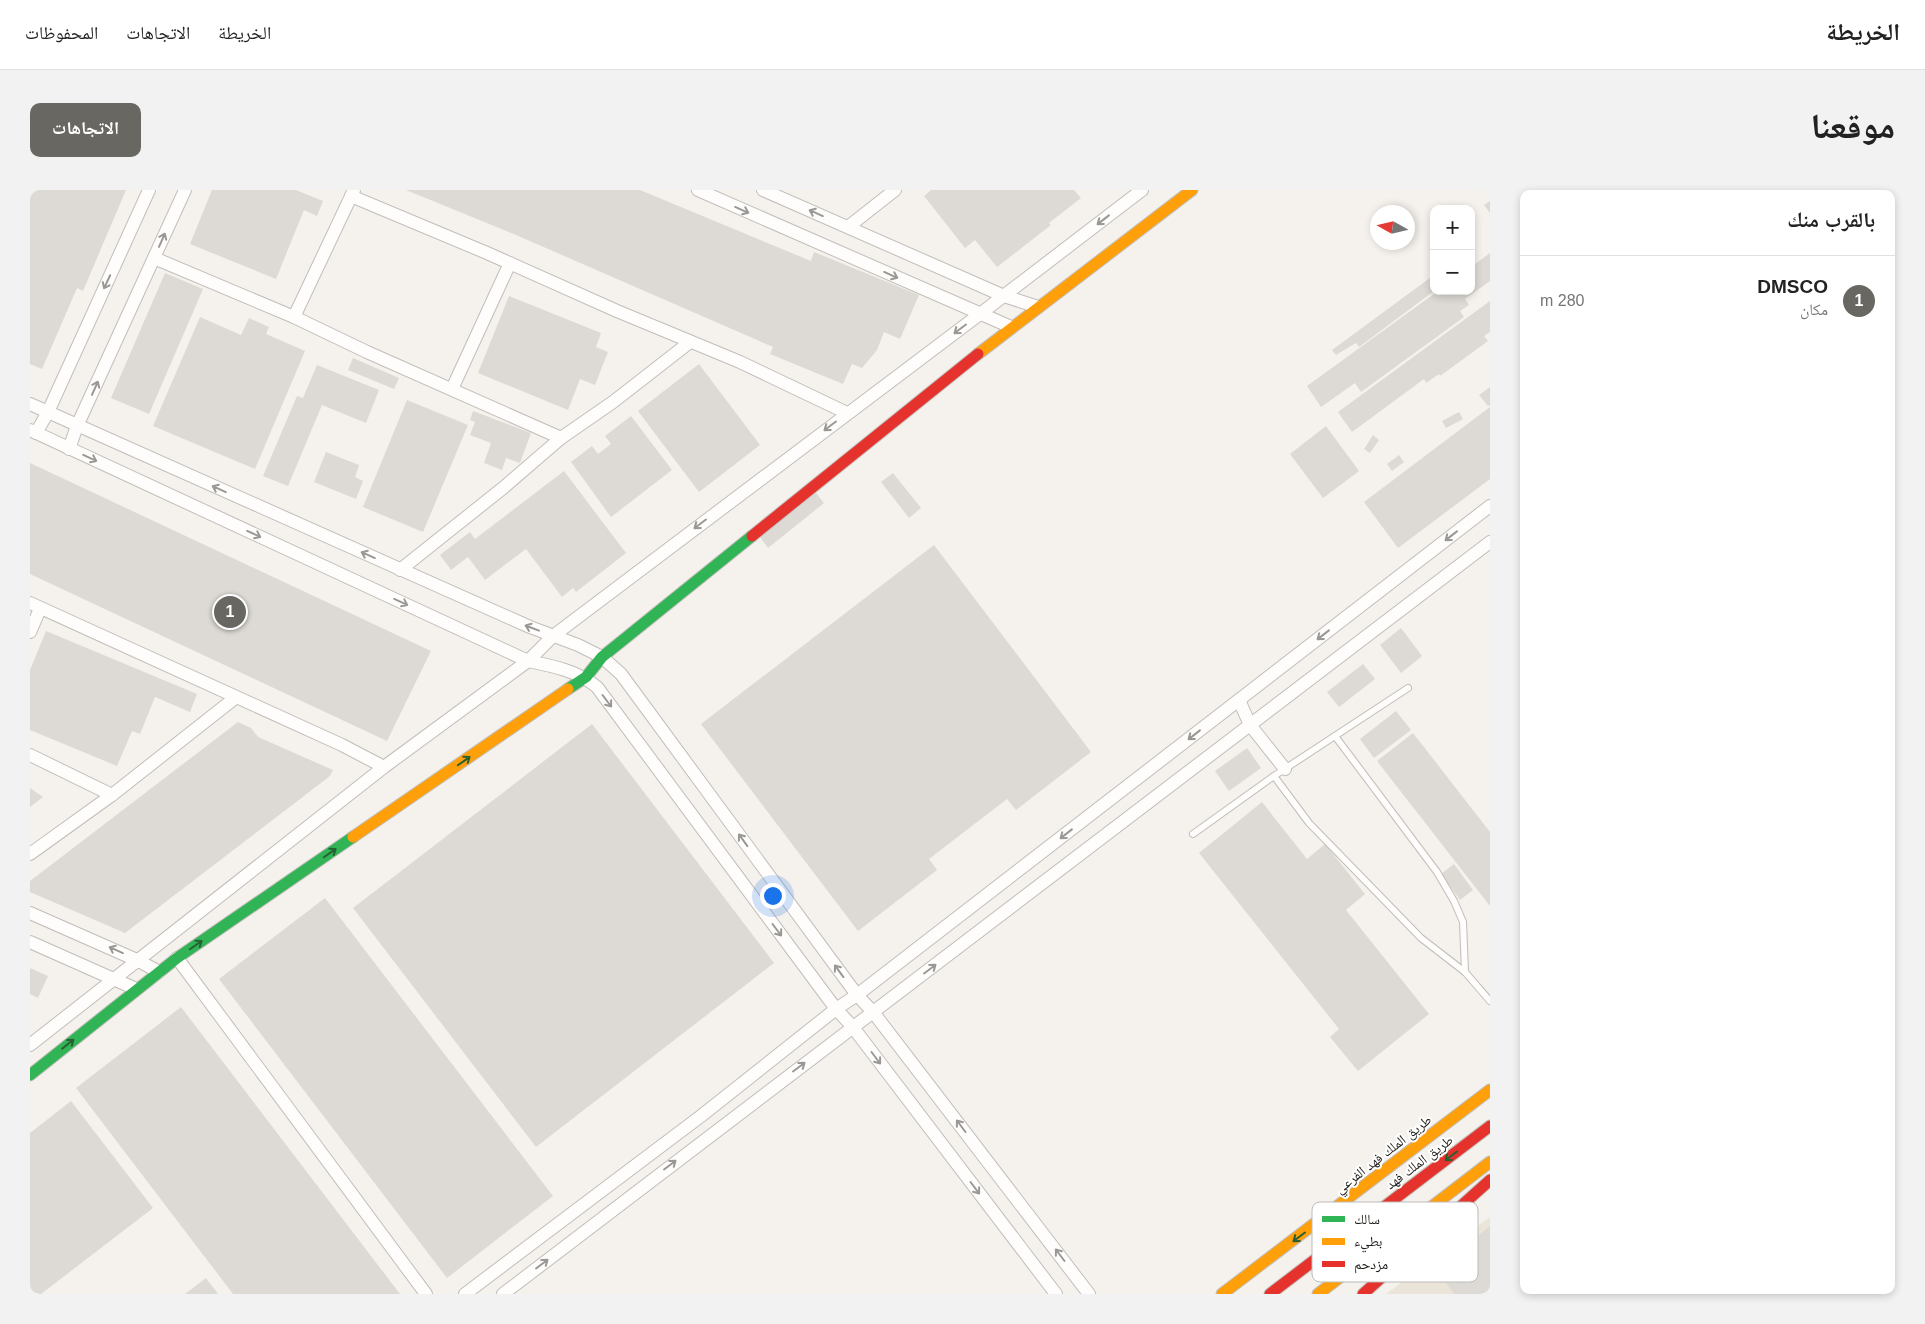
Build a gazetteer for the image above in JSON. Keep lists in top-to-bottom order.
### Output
{
  "streets": {
    "main road": ["طريق الملك فهد الفرعي", "طريق الملك فهد"]
  },
  "one_way": ["طريق الملك فهد الفرعي"],
  "legend": ["سالك", "بطيء", "مزدحم"],
  "north": "left",
  "page": {
    "header": "الخريطة",
    "nav": ["الخريطة", "الاتجاهات", "المحفوظات"],
    "title": "موقعنا",
    "buttons": "الاتجاهات",
    "heading": "بالقرب منك",
    "map_buttons": ["+", "−"],
    "list": [
      {
        "mark": "1",
        "name": "DMSCO",
        "note": "مكان",
        "value": "280 m"
      }
    ],
    "pins": "1"
  }
}
